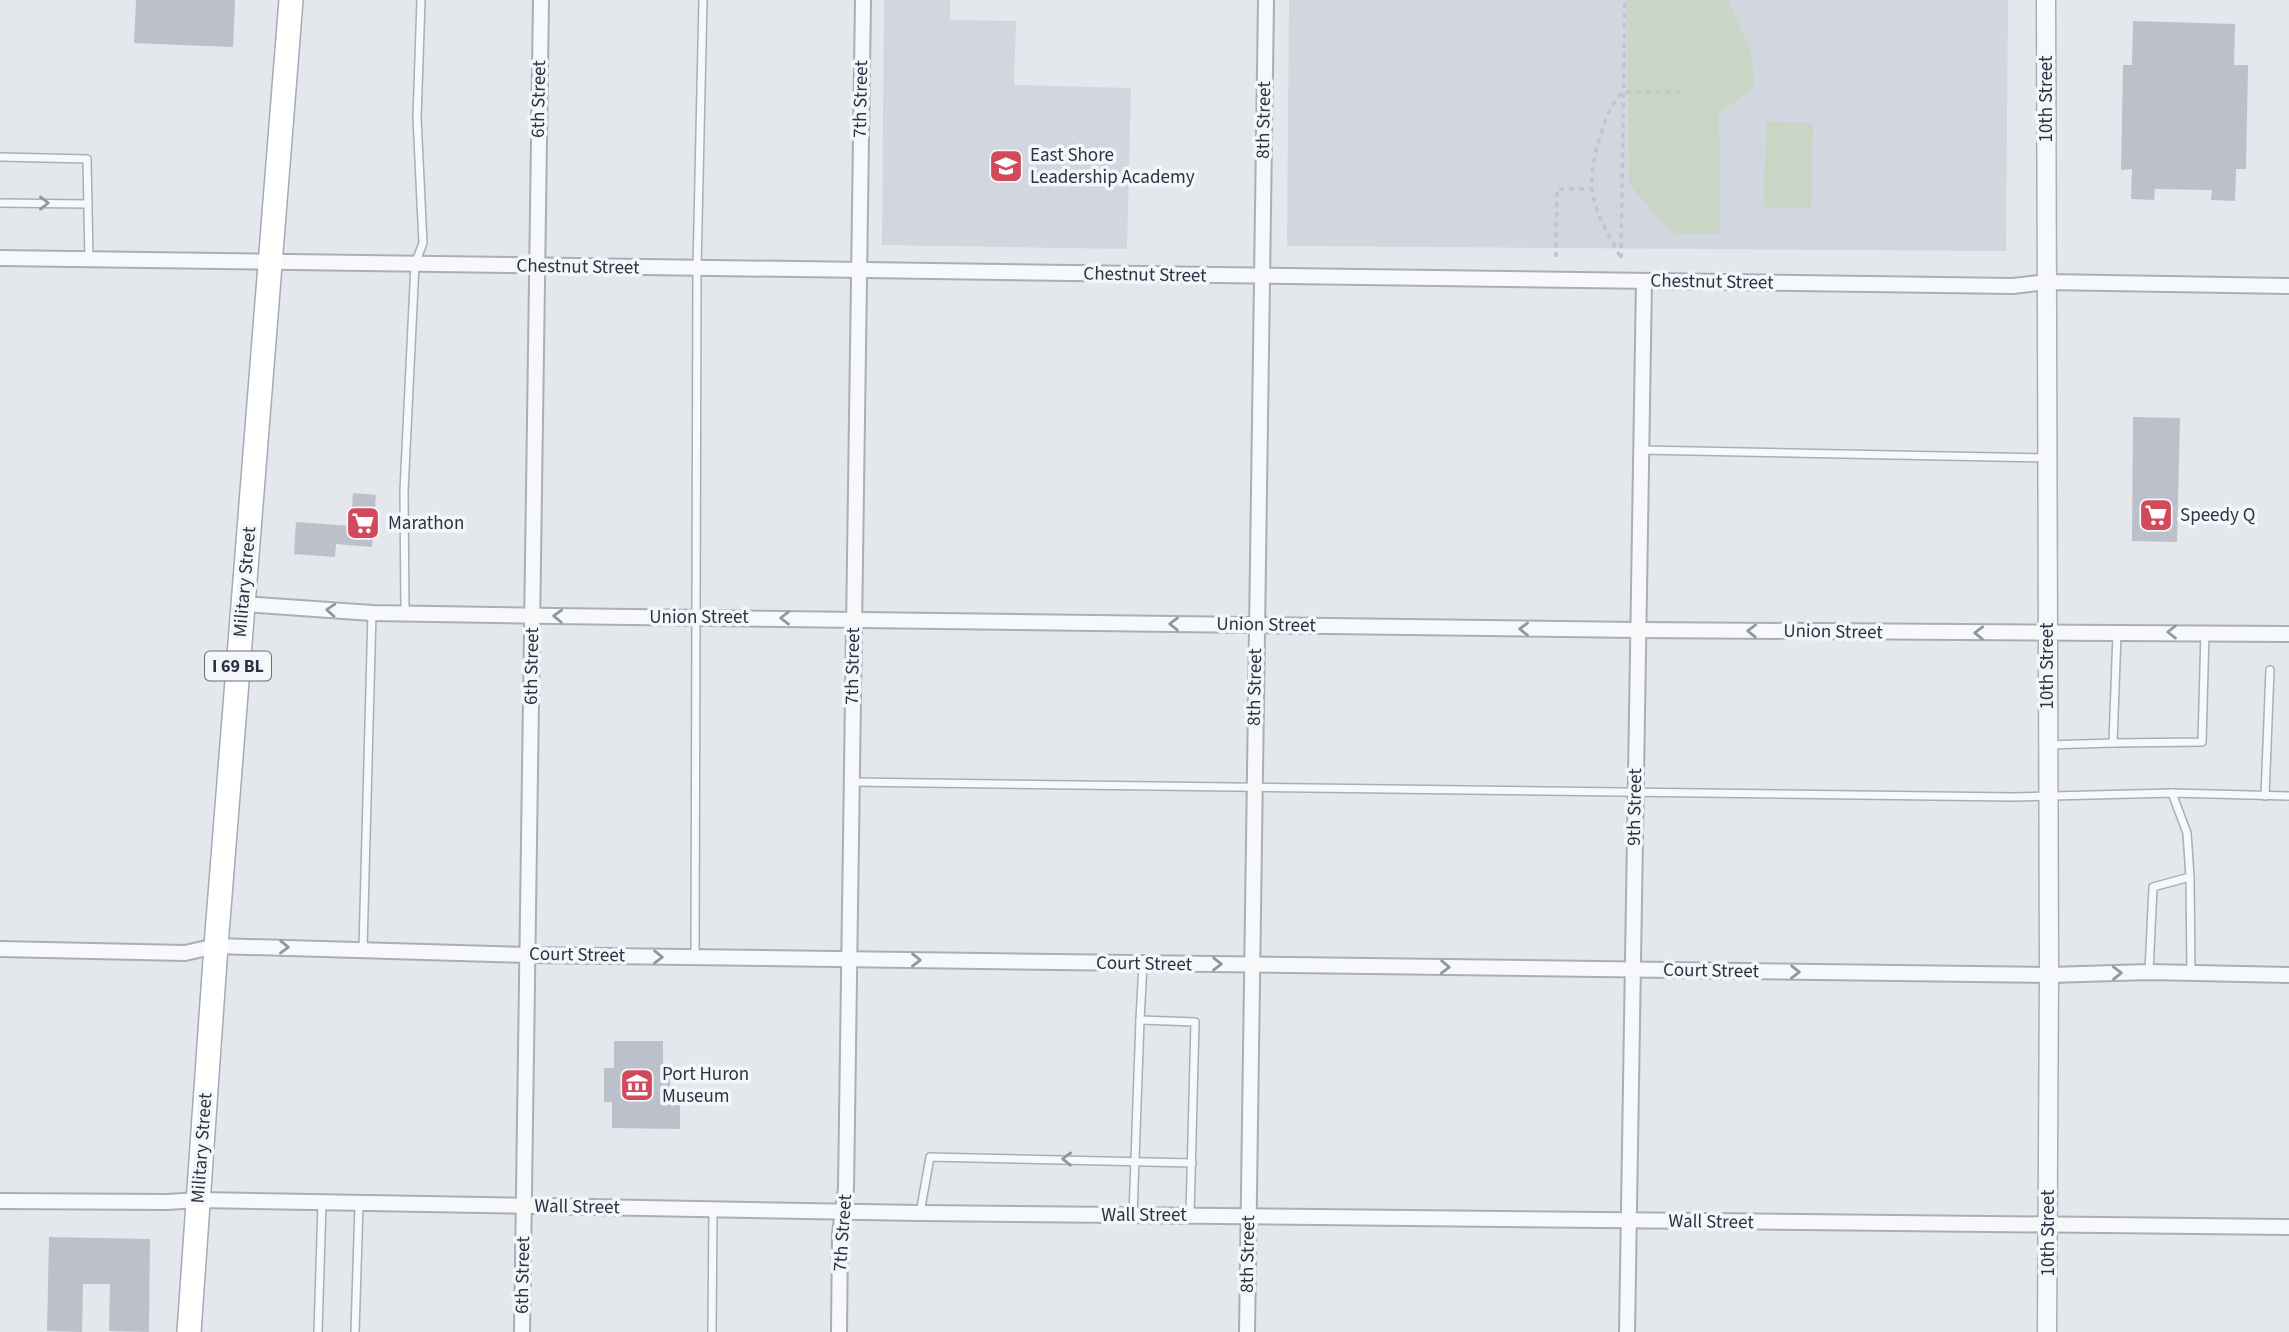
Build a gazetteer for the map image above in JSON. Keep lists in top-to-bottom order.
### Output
{
  "streets": {
    "main road": ["Military Street", "I 69 BL"],
    "street": [
      "6th Street",
      "7th Street",
      "10th Street",
      "8th Street",
      "Chestnut Street",
      "Union Street",
      "9th Street",
      "Court Street",
      "Wall Street"
    ]
  },
  "crossings": [
    ["6th Street", "Chestnut Street"],
    ["6th Street", "Union Street"],
    ["6th Street", "Court Street"],
    ["6th Street", "Wall Street"],
    ["7th Street", "Chestnut Street"],
    ["7th Street", "Union Street"],
    ["7th Street", "Court Street"],
    ["7th Street", "Wall Street"],
    ["10th Street", "Chestnut Street"],
    ["10th Street", "Union Street"],
    ["10th Street", "Court Street"],
    ["10th Street", "Wall Street"],
    ["8th Street", "Chestnut Street"],
    ["8th Street", "Union Street"],
    ["8th Street", "Court Street"],
    ["8th Street", "Wall Street"],
    ["Chestnut Street", "Military Street"],
    ["Chestnut Street", "9th Street"],
    ["Military Street", "Union Street"],
    ["Military Street", "Court Street"],
    ["Military Street", "Wall Street"],
    ["Union Street", "9th Street"],
    ["9th Street", "Court Street"],
    ["9th Street", "Wall Street"]
  ],
  "one_way": ["Union Street", "Court Street"],
  "places": {
    "school or university": ["East Shore Leadership Academy"],
    "supermarket": ["Speedy Q", "Marathon"],
    "museum": ["Port Huron Museum"]
  }
}
